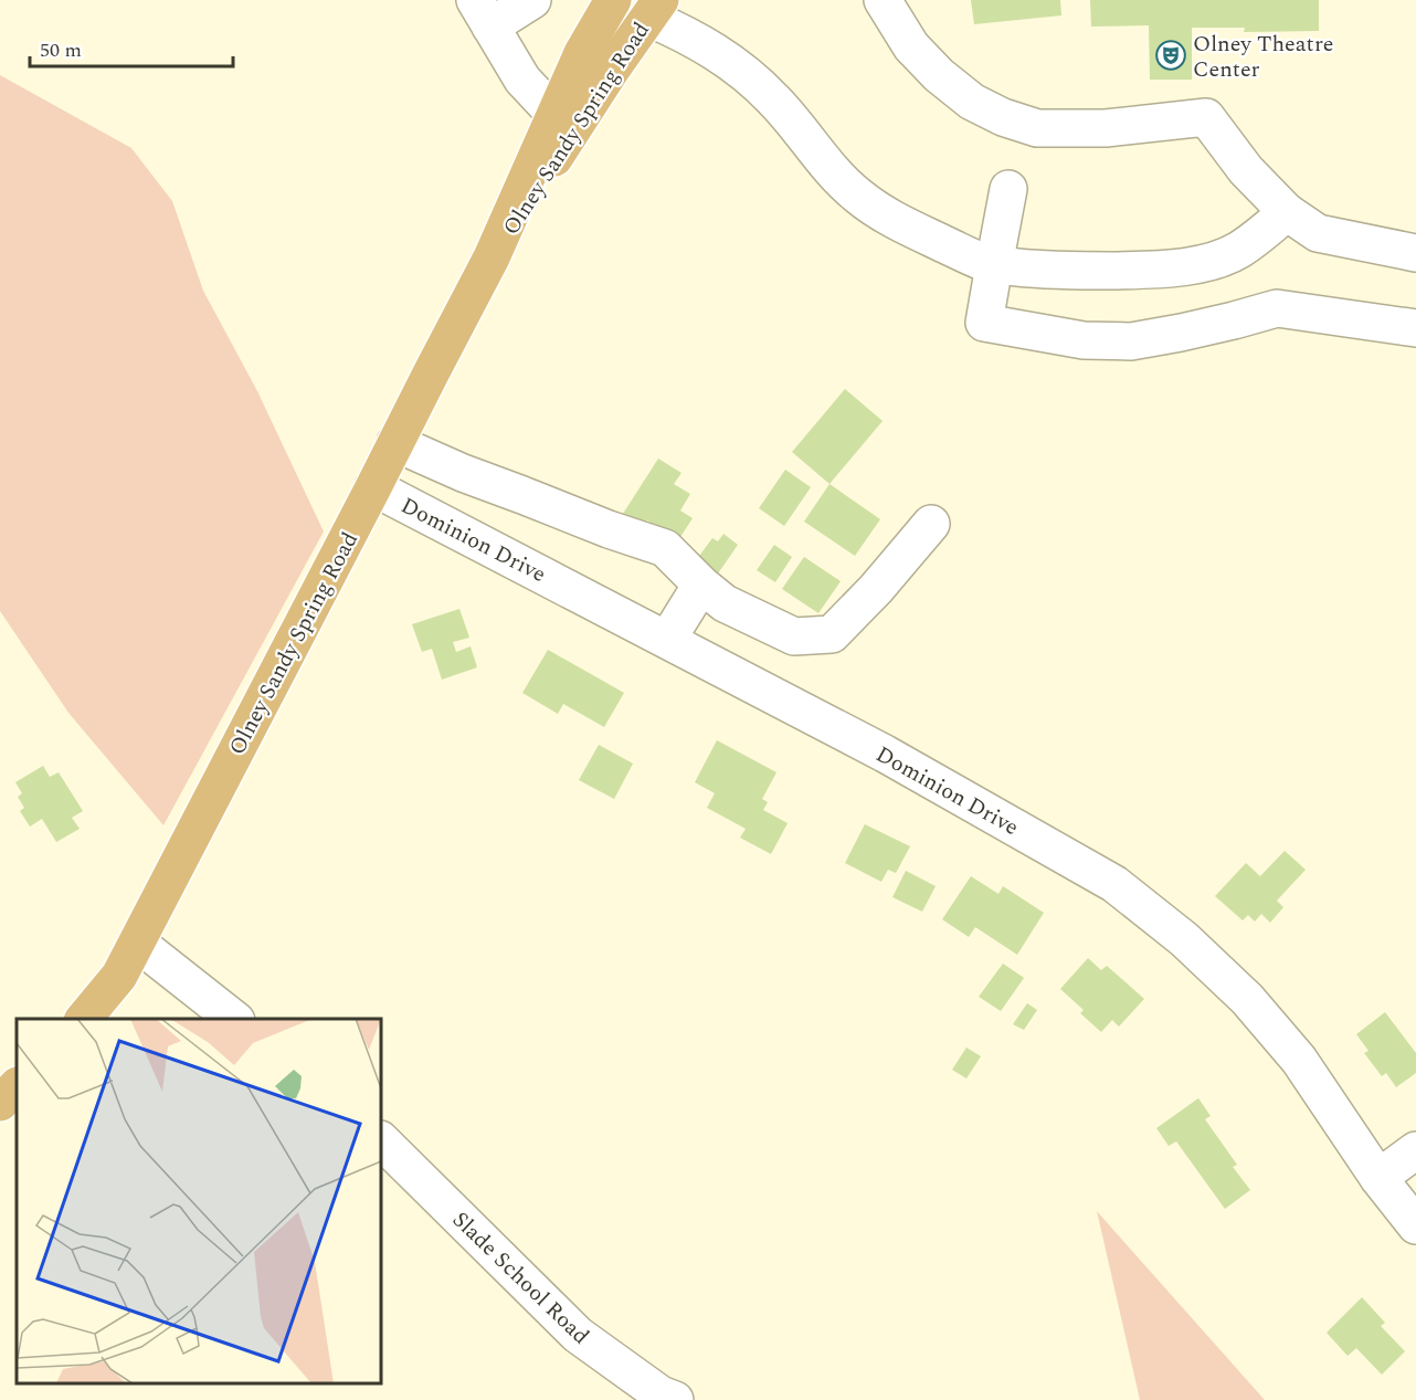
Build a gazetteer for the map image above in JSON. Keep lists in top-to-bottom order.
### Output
{
  "streets": {
    "main road": ["Olney Sandy Spring Road"],
    "street": ["Dominion Drive", "Slade School Road"]
  },
  "crossings": [
    ["Olney Sandy Spring Road", "Dominion Drive"]
  ],
  "places": {
    "theatre": ["Olney Theatre Center"]
  },
  "scale_bar": "50 m"
}
